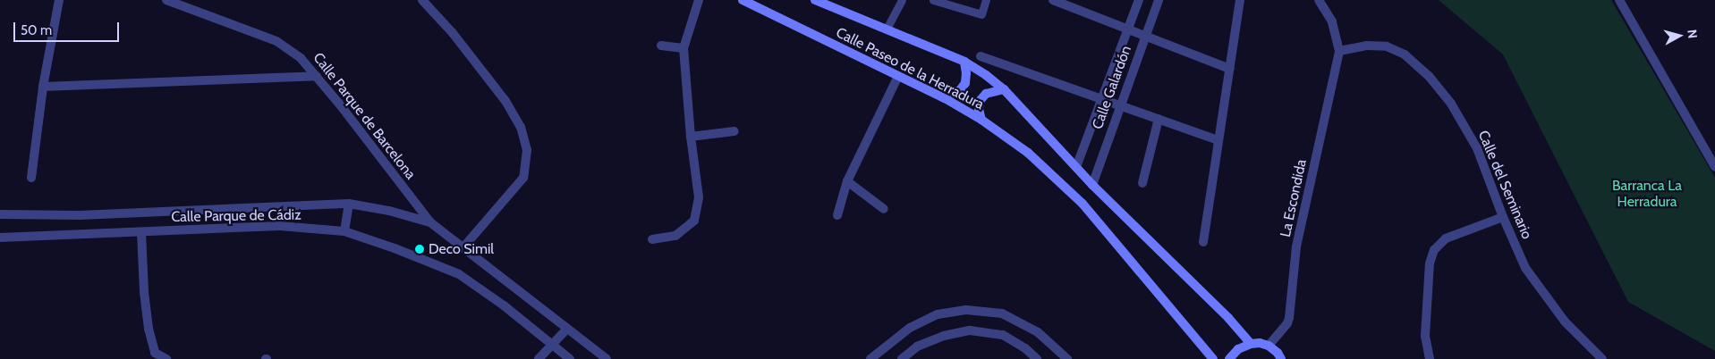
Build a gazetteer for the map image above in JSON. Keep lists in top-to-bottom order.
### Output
{
  "streets": {
    "main road": ["Calle Paseo de la Herradura"],
    "street": [
      "Calle Galardón",
      "Calle Parque de Barcelona",
      "Calle del Seminario",
      "La Escondida",
      "Calle Parque de Cádiz"
    ]
  },
  "crossings": [
    ["Calle Paseo de la Herradura", "Calle Galardón"],
    ["Calle Parque de Barcelona", "Calle Parque de Cádiz"],
    ["Calle del Seminario", "La Escondida"]
  ],
  "parks": ["Barranca La Herradura"],
  "places": ["Deco Simil"],
  "scale_bar": "50 m",
  "north": "right"
}
